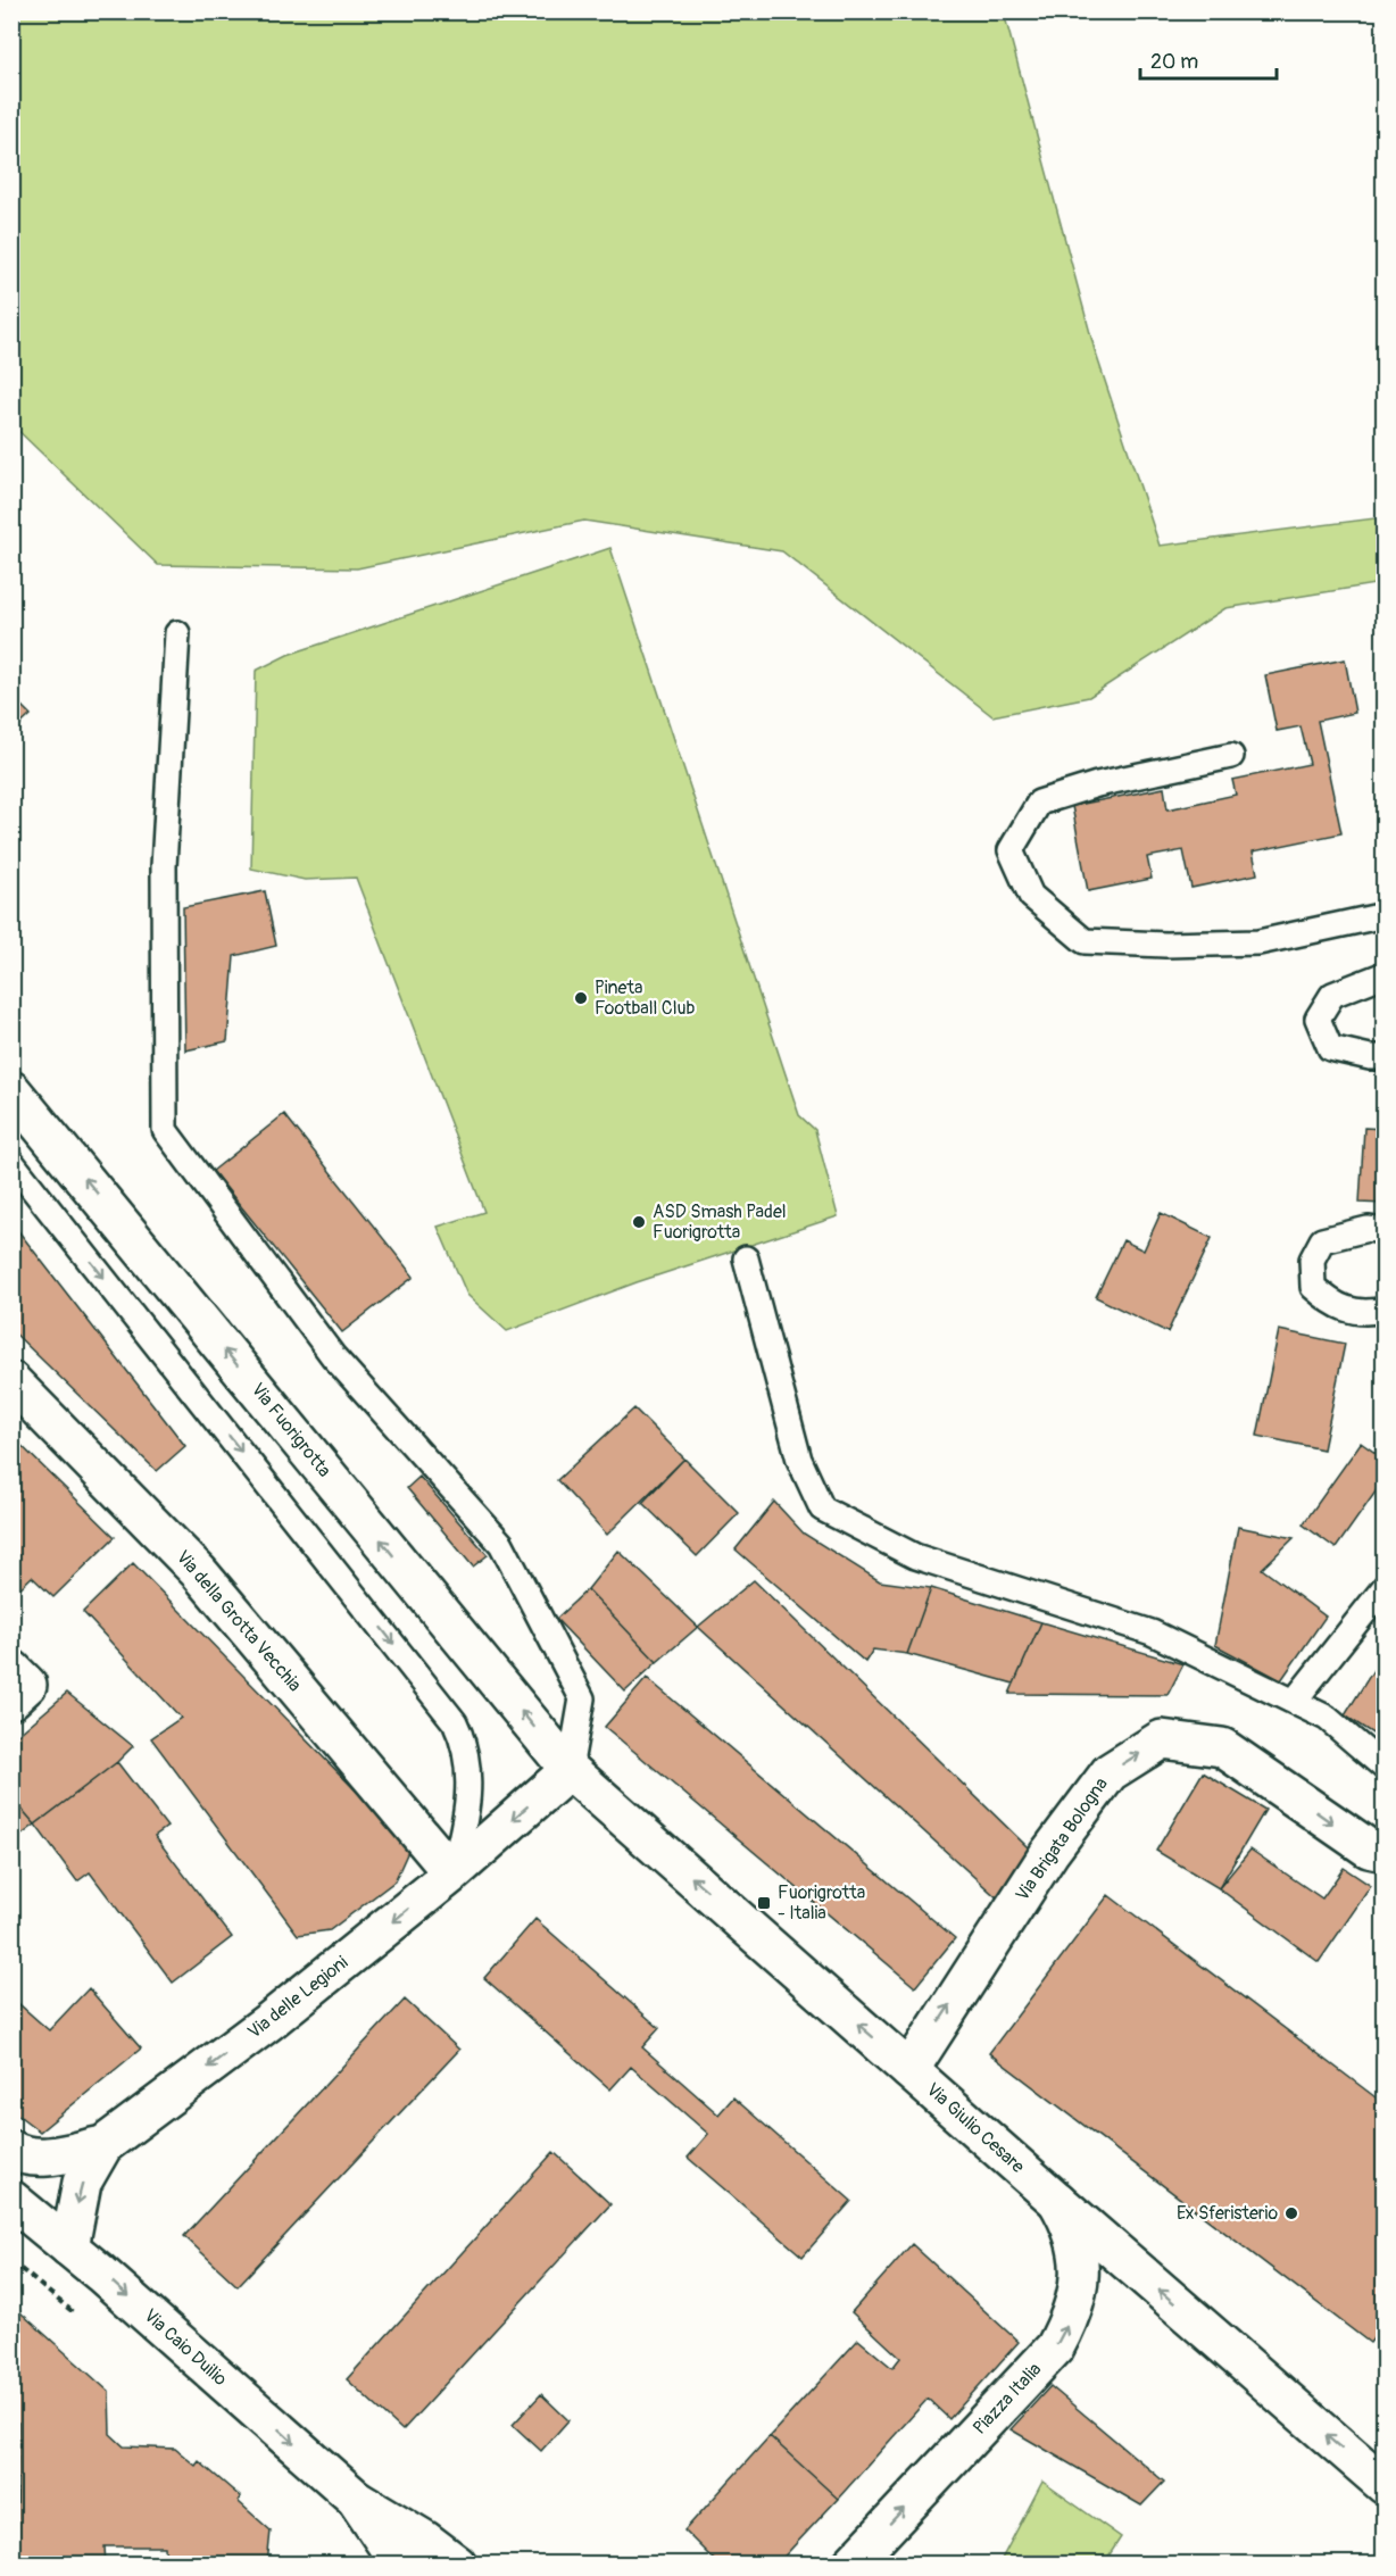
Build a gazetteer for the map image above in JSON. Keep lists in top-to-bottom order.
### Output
{
  "streets": {
    "street": [
      "Via Fuorigrotta",
      "Via della Grotta Vecchia",
      "Via Brigata Bologna",
      "Via delle Legioni",
      "Via Giulio Cesare",
      "Via Caio Duilio",
      "Piazza Italia"
    ]
  },
  "crossings": [
    ["Via Fuorigrotta", "Via delle Legioni"],
    ["Via Fuorigrotta", "Via Giulio Cesare"],
    ["Via della Grotta Vecchia", "Via delle Legioni"],
    ["Via Brigata Bologna", "Via Giulio Cesare"],
    ["Via delle Legioni", "Via Giulio Cesare"],
    ["Via delle Legioni", "Via Caio Duilio"],
    ["Via Giulio Cesare", "Piazza Italia"]
  ],
  "one_way": [
    "Via Fuorigrotta",
    "Via delle Legioni",
    "Via Giulio Cesare",
    "Via Caio Duilio",
    "Piazza Italia"
  ],
  "places": {
    "other": ["Pineta Football Club", "ASD Smash Padel Fuorigrotta", "Ex Sferisterio"],
    "transit": ["Fuorigrotta - Italia"]
  },
  "scale_bar": "20 m"
}
